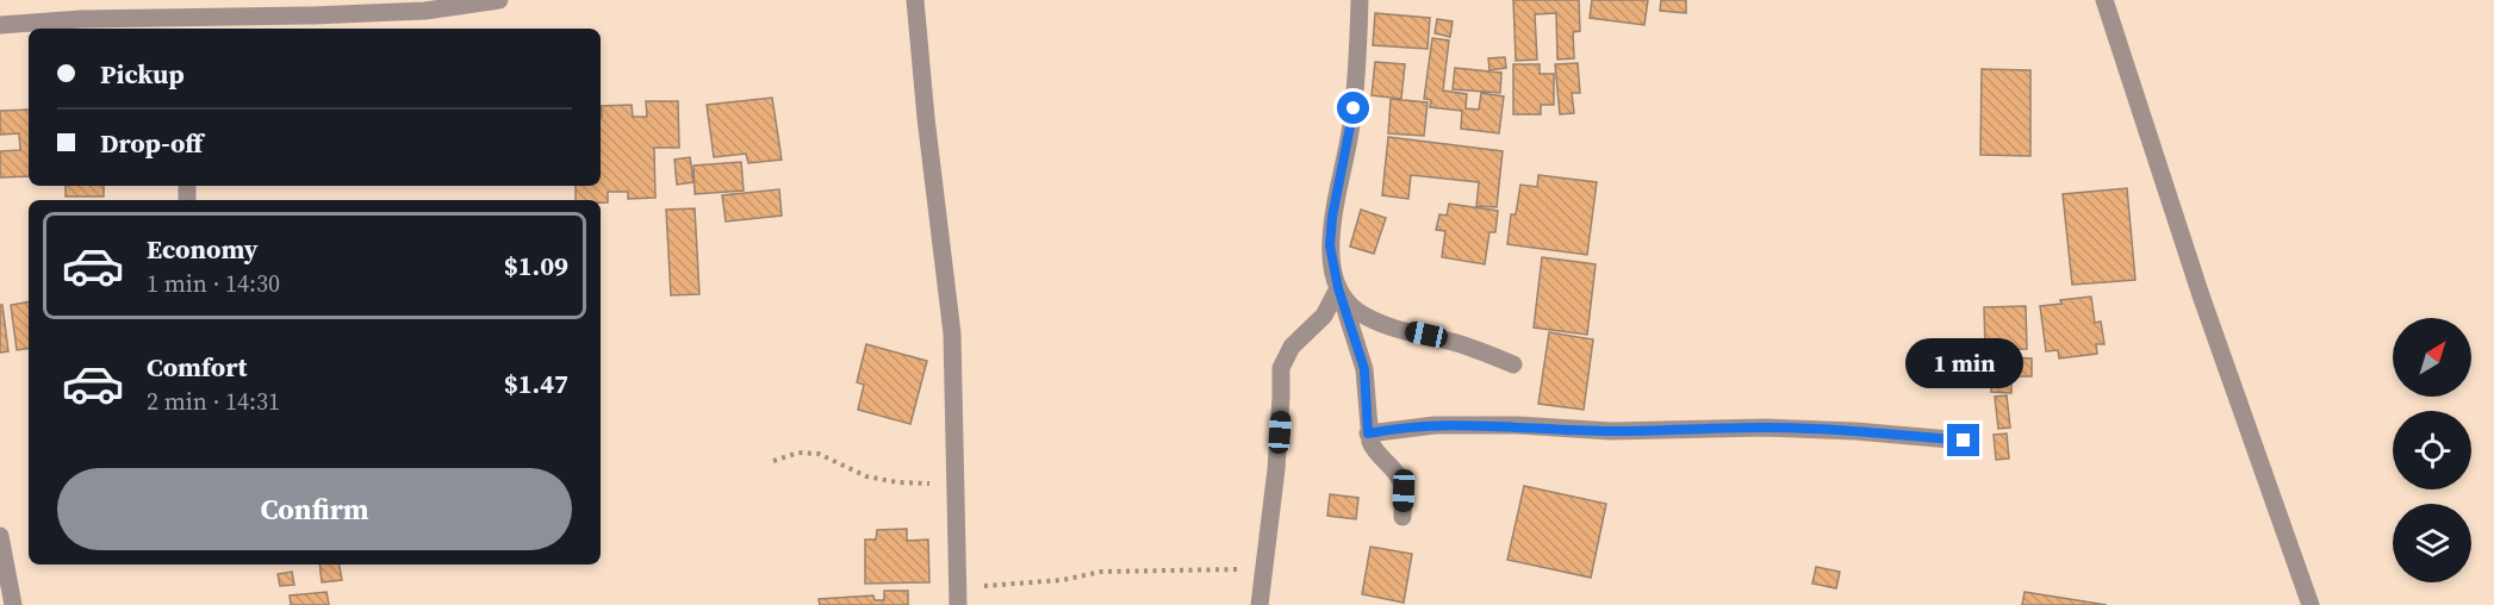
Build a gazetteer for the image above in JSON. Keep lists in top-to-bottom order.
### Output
{
  "north": "top right",
  "page": {
    "banner": ["Pickup", "Drop-off"],
    "list": [
      {
        "name": "Economy",
        "note": "1 min · 14:30",
        "value": "$1.09"
      },
      {
        "name": "Comfort",
        "note": "2 min · 14:31",
        "value": "$1.47"
      }
    ],
    "bubble": "1 min",
    "buttons": "Confirm"
  }
}
